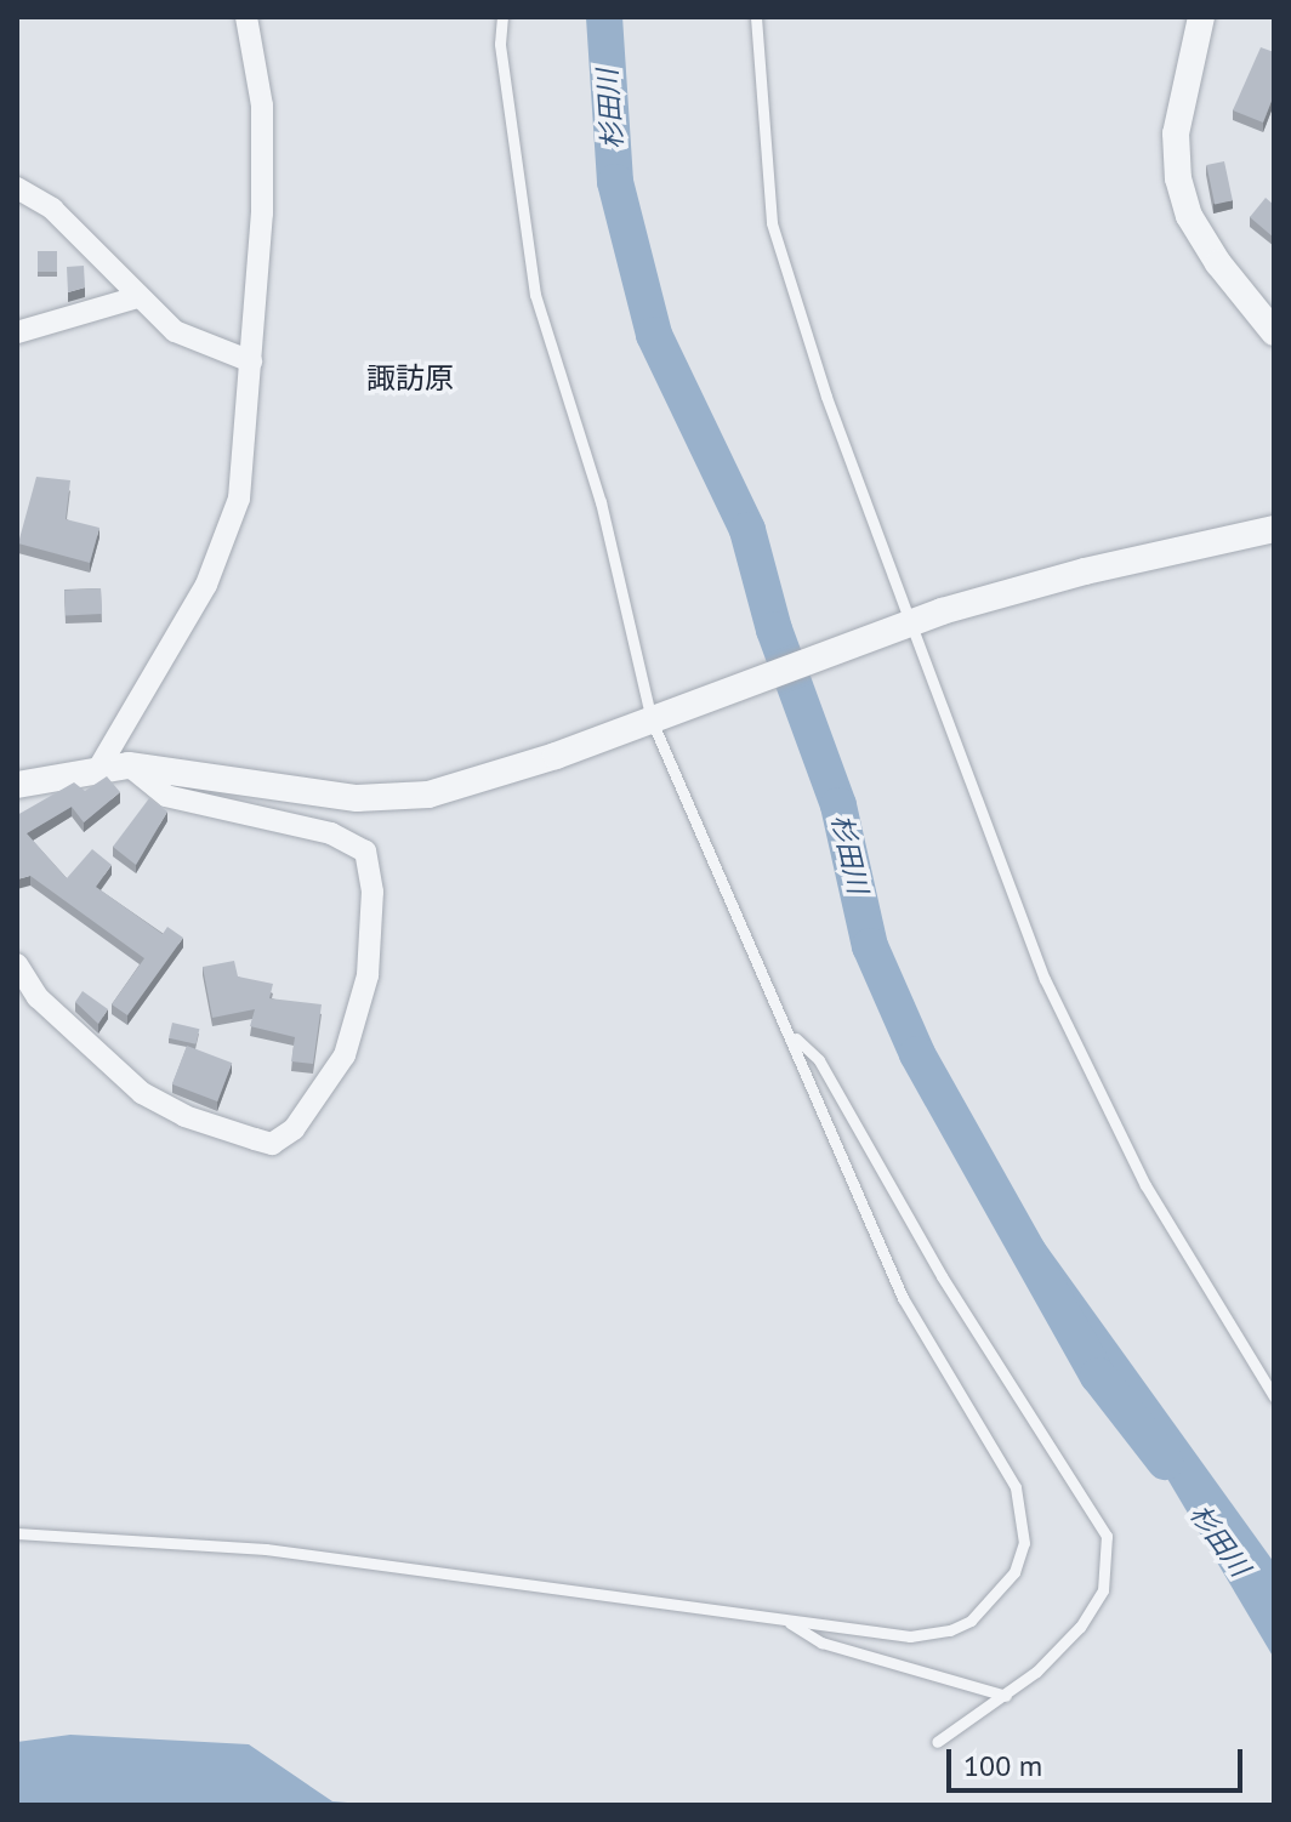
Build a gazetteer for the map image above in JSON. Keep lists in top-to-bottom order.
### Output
{
  "districts": ["諏訪原"],
  "water": ["杉田川"],
  "scale_bar": "100 m"
}
